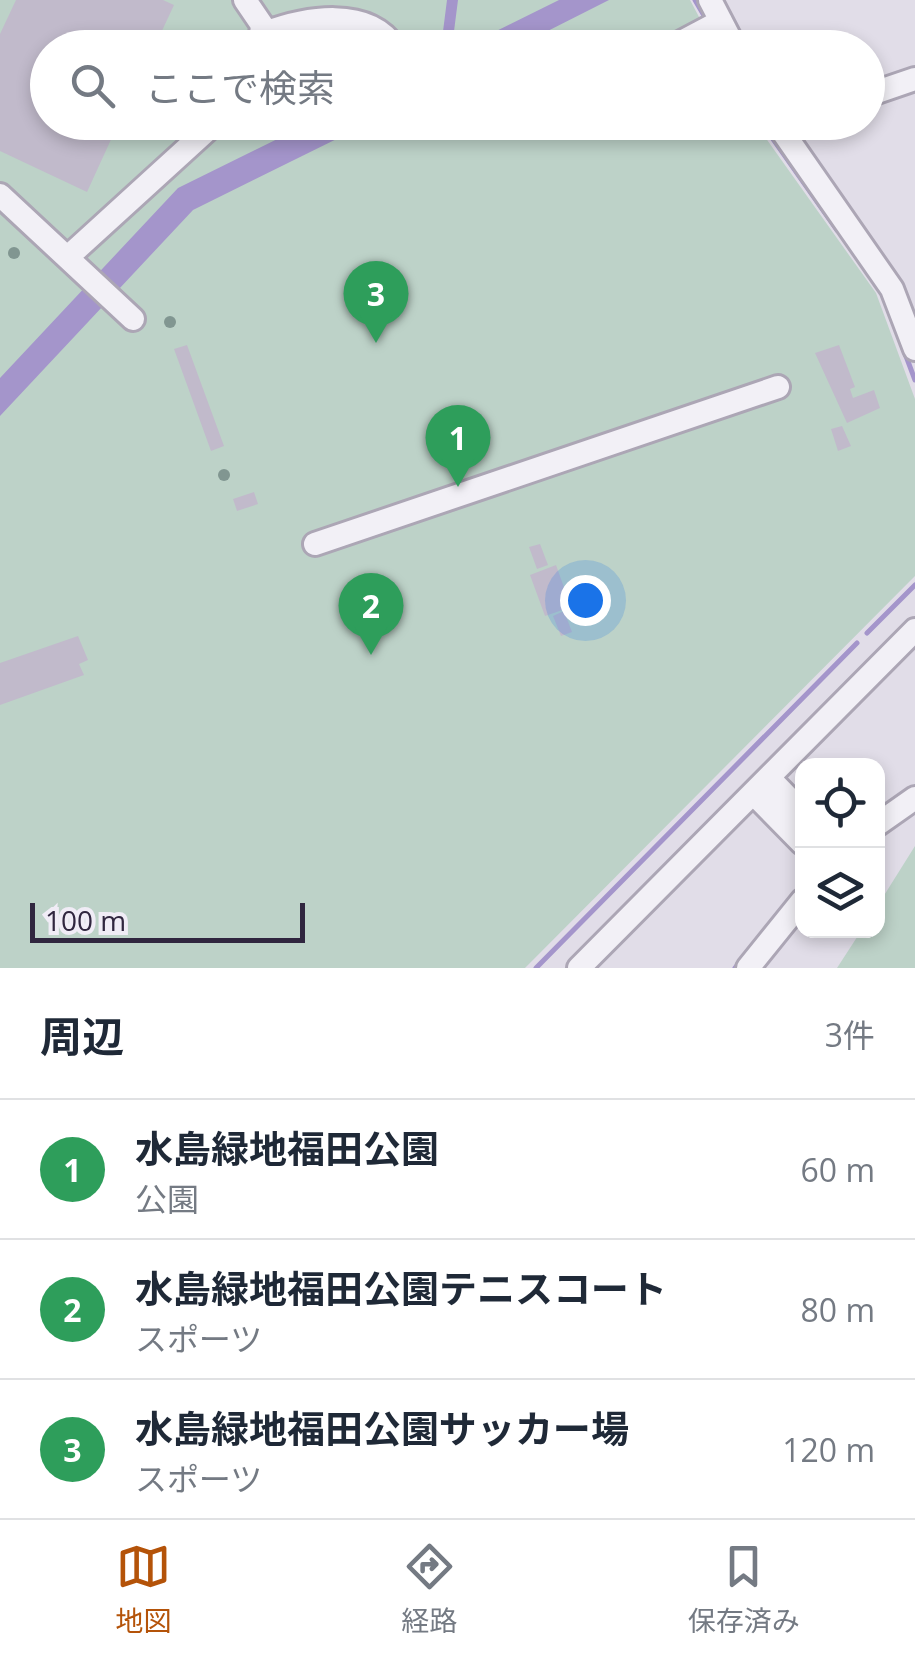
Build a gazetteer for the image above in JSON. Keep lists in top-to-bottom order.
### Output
{
  "scale_bar": "100 m",
  "page": {
    "search": "ここで検索",
    "pins": ["3", "1", "2"],
    "scale": "100 m",
    "heading": ["周辺", "3件"],
    "list": [
      {
        "mark": "1",
        "name": "水島緑地福田公園",
        "note": "公園",
        "value": "60 m"
      },
      {
        "mark": "2",
        "name": "水島緑地福田公園テニスコート",
        "note": "スポーツ",
        "value": "80 m"
      },
      {
        "mark": "3",
        "name": "水島緑地福田公園サッカー場",
        "note": "スポーツ",
        "value": "120 m"
      }
    ],
    "nav": ["地図", "経路", "保存済み"]
  }
}
